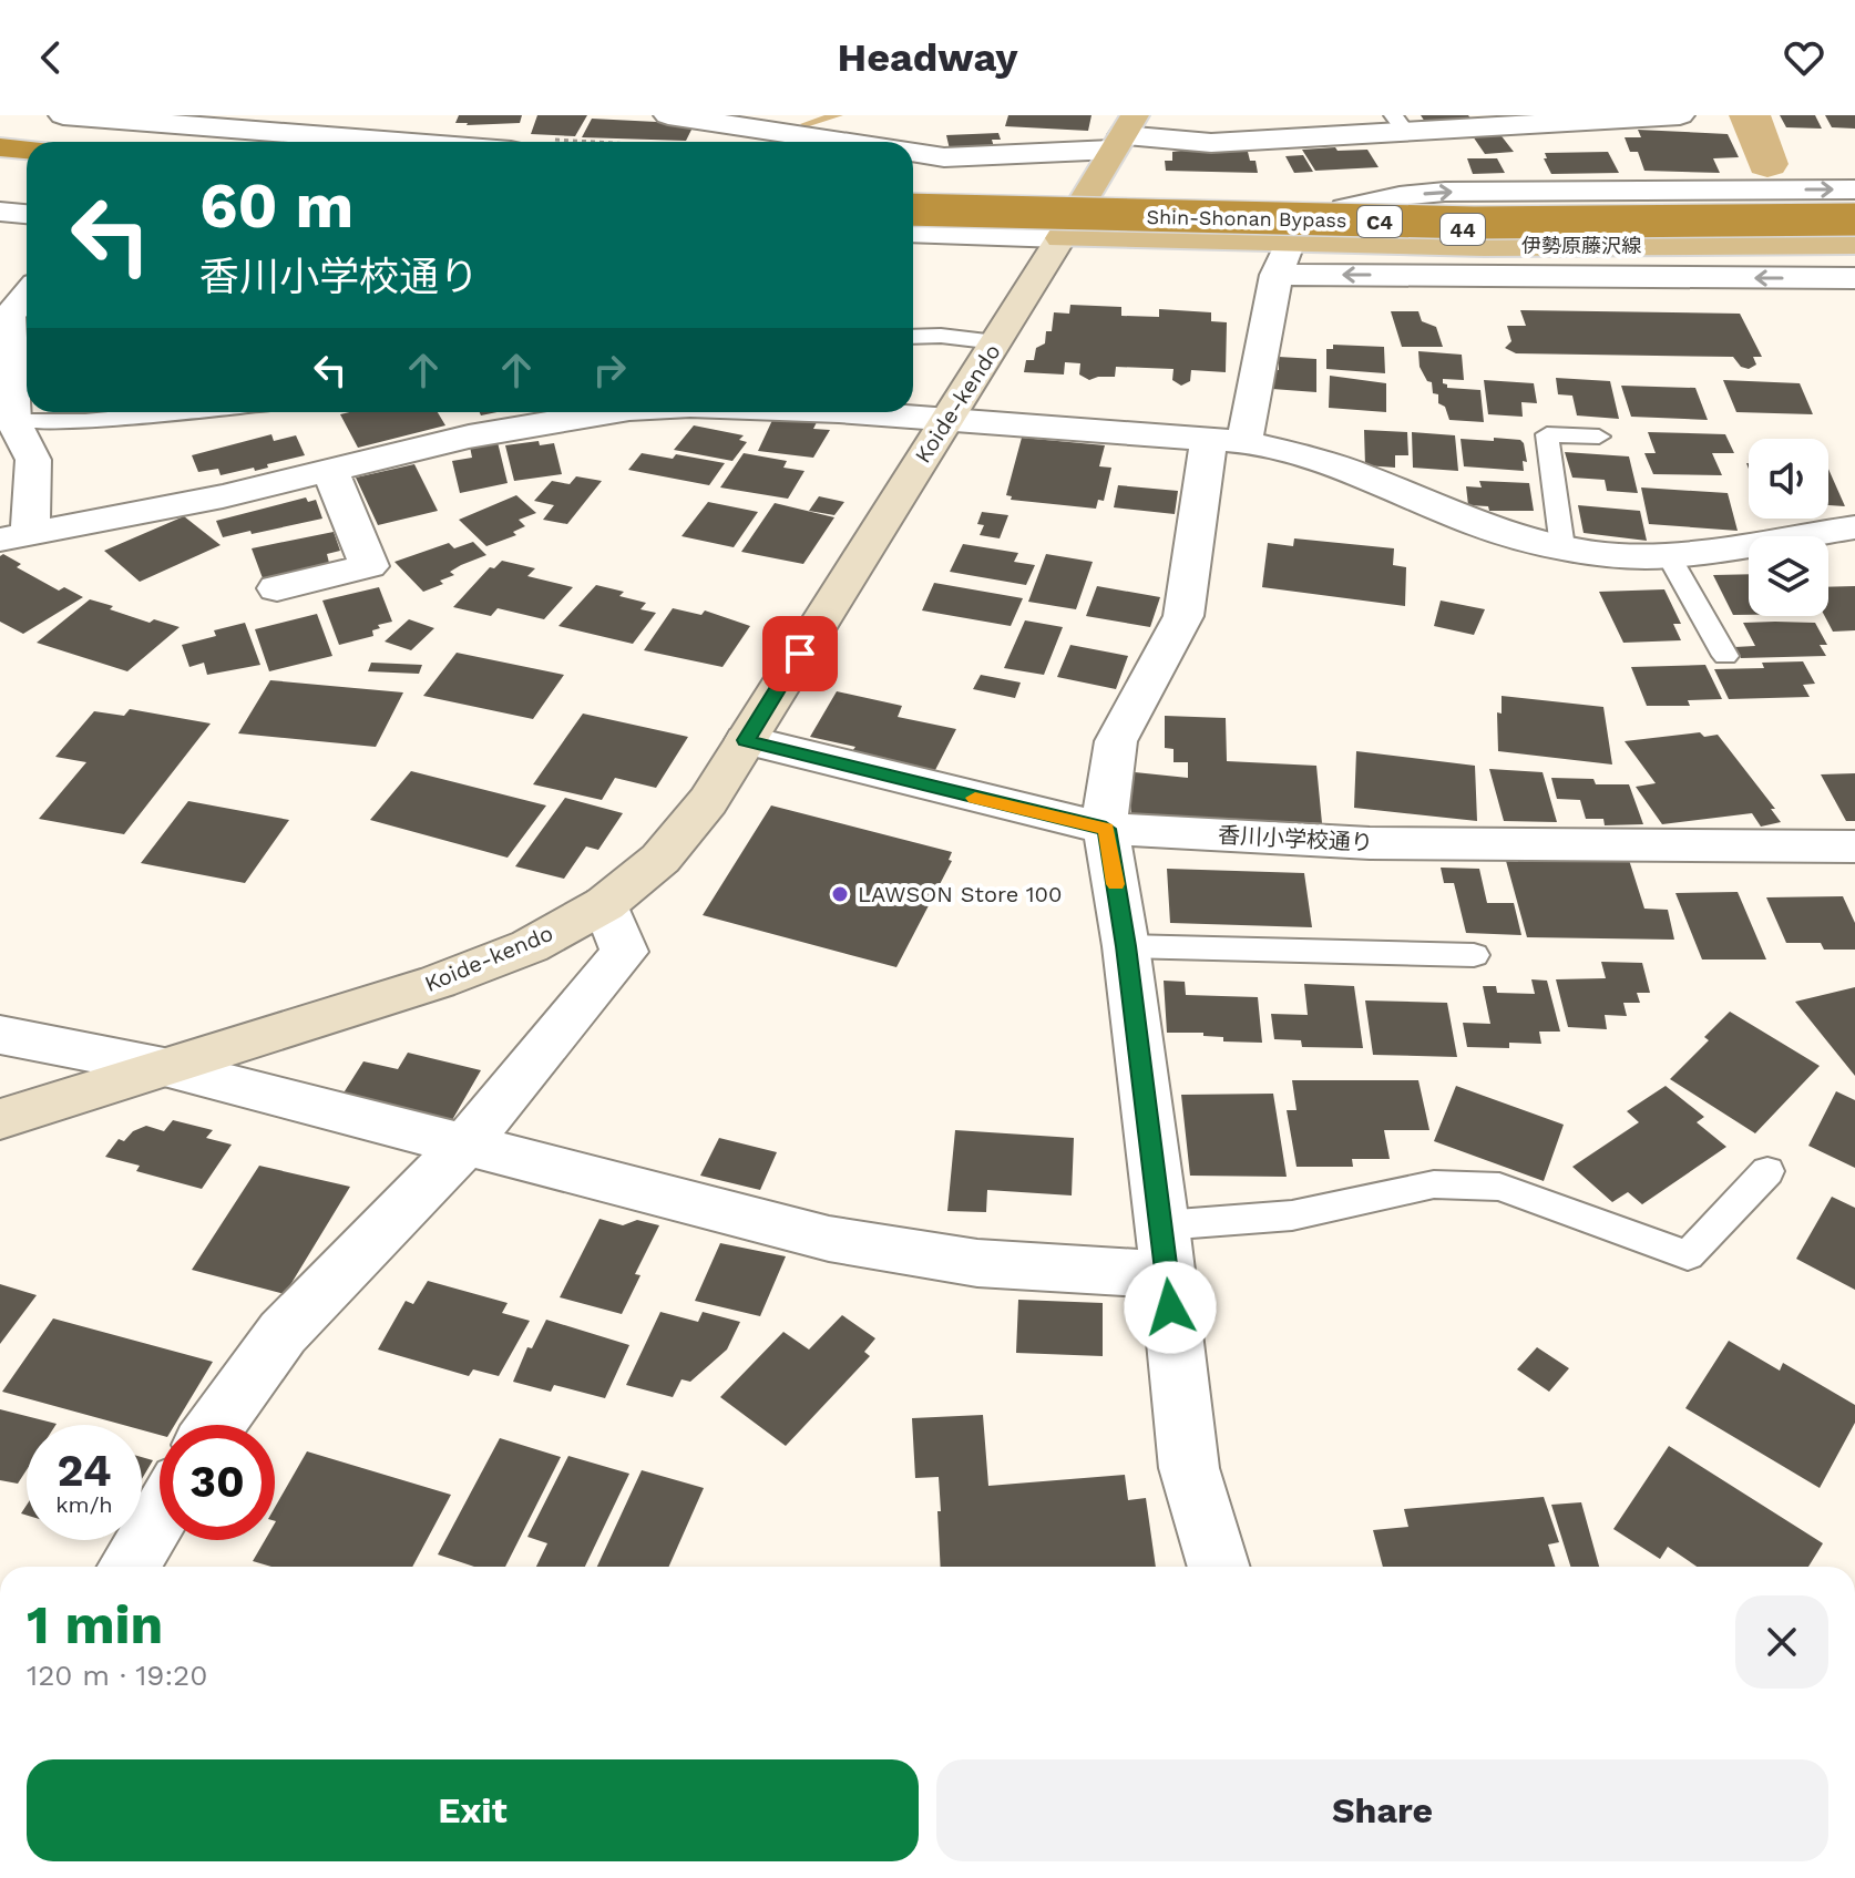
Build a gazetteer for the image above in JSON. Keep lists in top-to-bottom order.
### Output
{
  "streets": {
    "highway": ["Shin-Shonan Bypass", "C4"],
    "main road": ["44", "伊勢原藤沢線", "Koide-kendo"],
    "street": ["香川小学校通り"]
  },
  "crossings": [
    ["Shin-Shonan Bypass", "伊勢原藤沢線"],
    ["伊勢原藤沢線", "Koide-kendo"],
    ["Koide-kendo", "香川小学校通り"]
  ],
  "places": ["LAWSON Store 100"],
  "page": {
    "header": "Headway",
    "turn": ["60 m", "香川小学校通り"],
    "speed": "24 km/h",
    "limit": "30",
    "heading": ["1 min", "120 m · 19:20"],
    "buttons": ["Exit", "Share"]
  }
}
